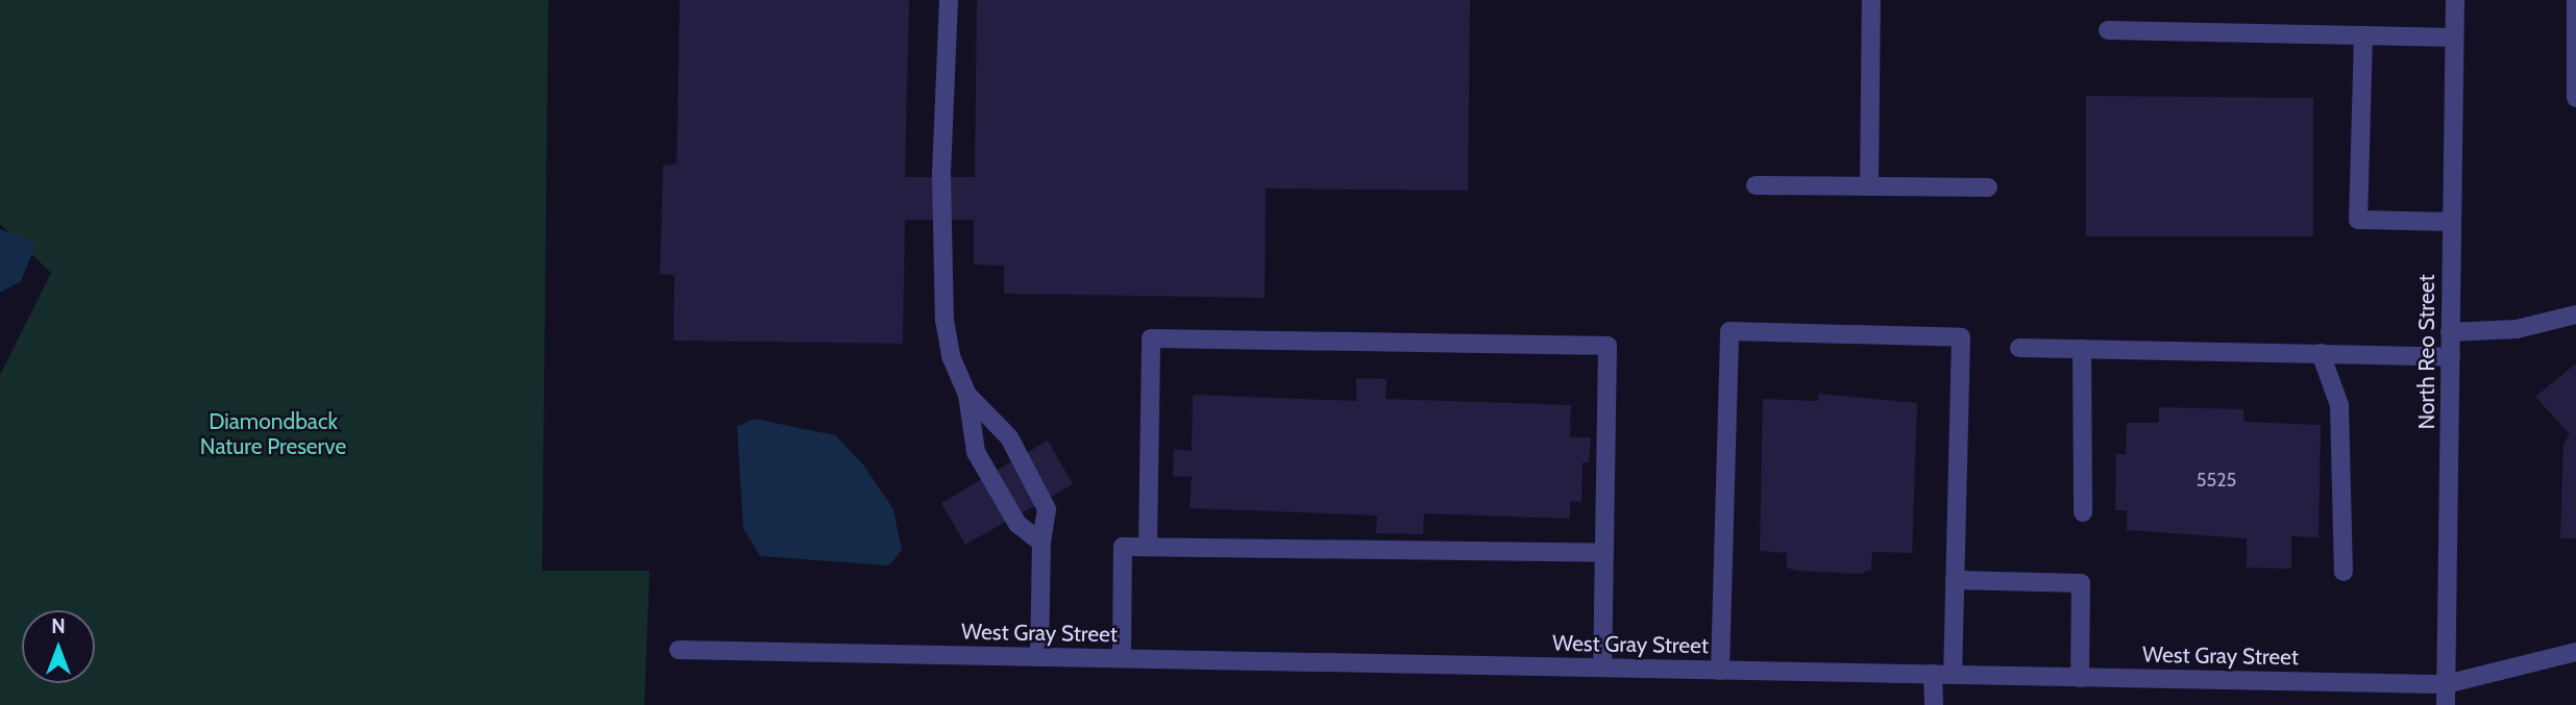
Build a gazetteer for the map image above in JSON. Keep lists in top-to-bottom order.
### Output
{
  "streets": {
    "street": ["North Reo Street", "West Gray Street"]
  },
  "crossings": [
    ["North Reo Street", "West Gray Street"]
  ],
  "parks": ["Diamondback Nature Preserve"],
  "house_numbers": ["5525"],
  "north": "top"
}
